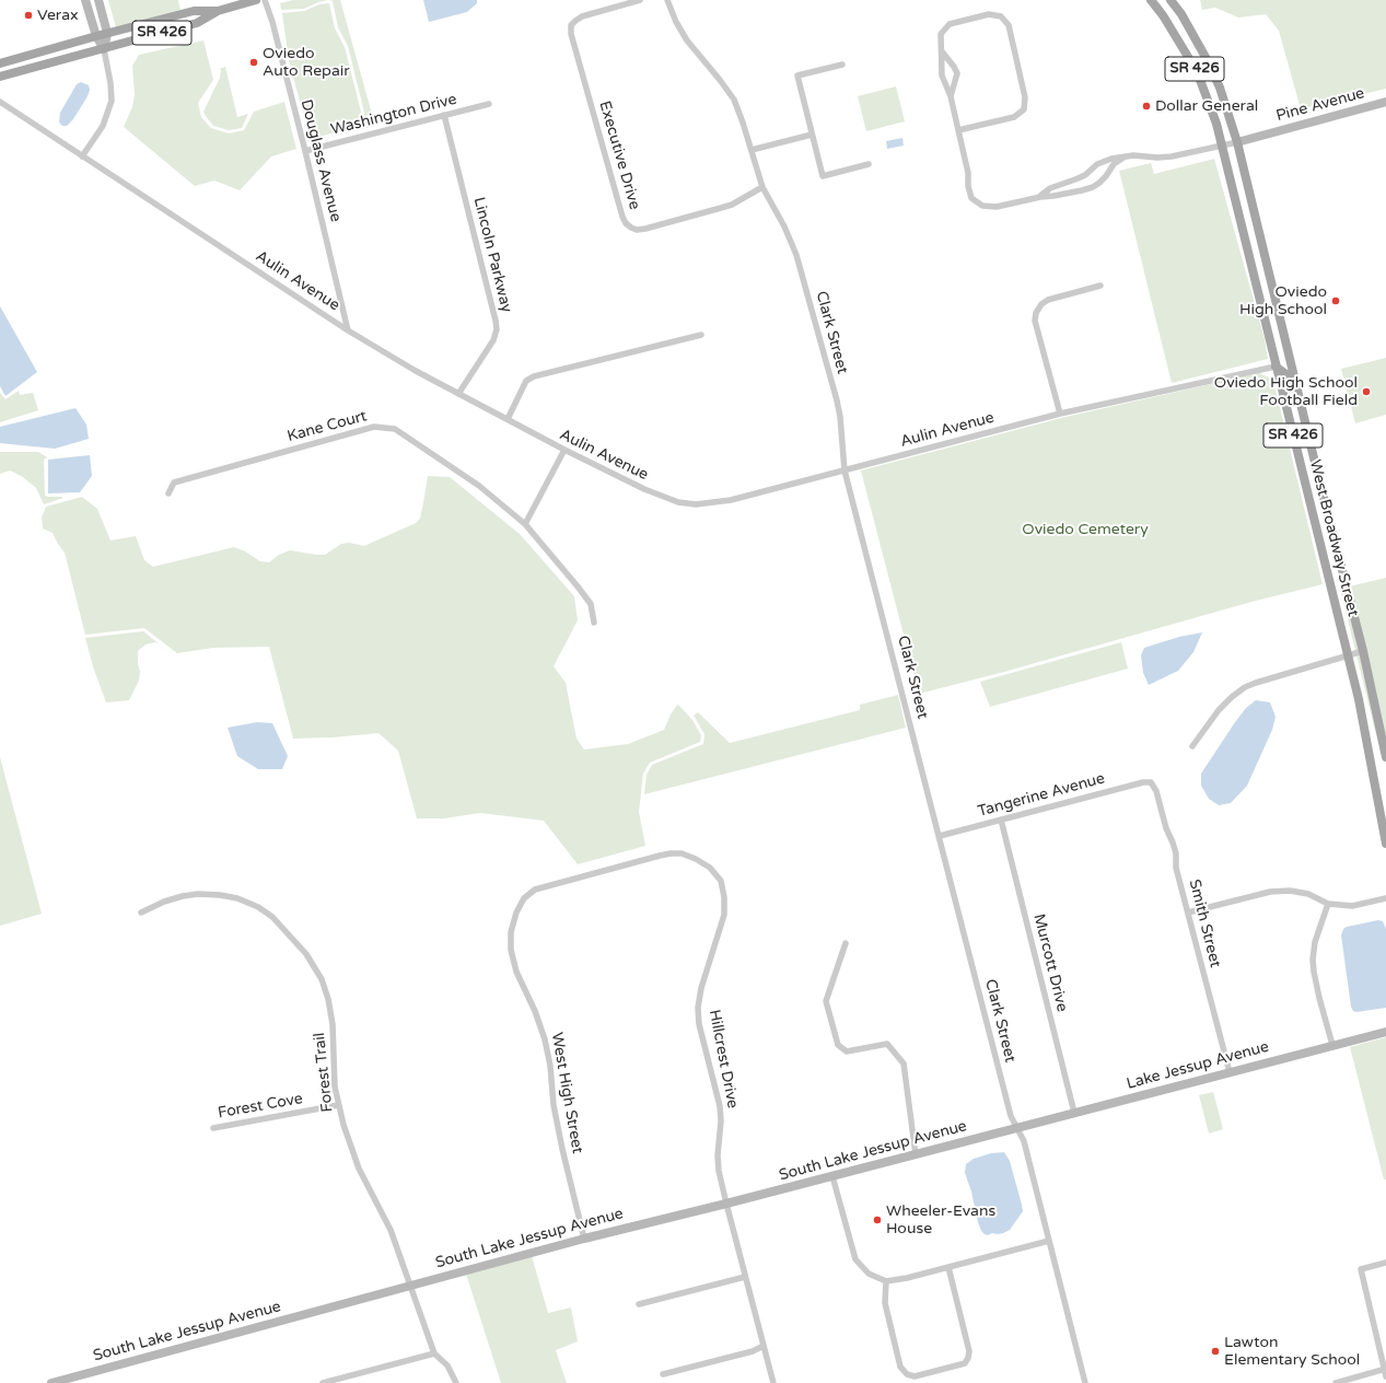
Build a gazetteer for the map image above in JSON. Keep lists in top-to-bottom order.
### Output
{
  "streets": {
    "main road": ["SR 426", "West Broadway Street"],
    "street": [
      "Pine Avenue",
      "Washington Drive",
      "Executive Drive",
      "Douglass Avenue",
      "Lincoln Parkway",
      "Aulin Avenue",
      "Clark Street",
      "Kane Court",
      "Tangerine Avenue",
      "Smith Street",
      "Murcott Drive",
      "Hillcrest Drive",
      "Lake Jessup Avenue",
      "Forest Trail",
      "West High Street",
      "Forest Cove",
      "South Lake Jessup Avenue"
    ]
  },
  "crossings": [
    ["Pine Avenue", "West Broadway Street"],
    ["Washington Drive", "Douglass Avenue"],
    ["Washington Drive", "Lincoln Parkway"],
    ["Executive Drive", "Clark Street"],
    ["Douglass Avenue", "Aulin Avenue"],
    ["Lincoln Parkway", "Aulin Avenue"],
    ["Aulin Avenue", "Clark Street"],
    ["Aulin Avenue", "West Broadway Street"],
    ["Clark Street", "Tangerine Avenue"],
    ["Clark Street", "Lake Jessup Avenue"],
    ["Clark Street", "South Lake Jessup Avenue"],
    ["Tangerine Avenue", "Smith Street"],
    ["Tangerine Avenue", "Murcott Drive"],
    ["Smith Street", "Lake Jessup Avenue"],
    ["Murcott Drive", "Lake Jessup Avenue"],
    ["Hillcrest Drive", "West High Street"],
    ["Hillcrest Drive", "South Lake Jessup Avenue"],
    ["Lake Jessup Avenue", "South Lake Jessup Avenue"],
    ["Forest Trail", "Forest Cove"],
    ["Forest Trail", "South Lake Jessup Avenue"],
    ["West High Street", "South Lake Jessup Avenue"]
  ],
  "parks": ["Oviedo Cemetery"],
  "places": [
    "Verax",
    "Oviedo Auto Repair",
    "Dollar General",
    "Oviedo High School",
    "Oviedo High School Football Field",
    "Wheeler-Evans House",
    "Lawton Elementary School"
  ]
}
